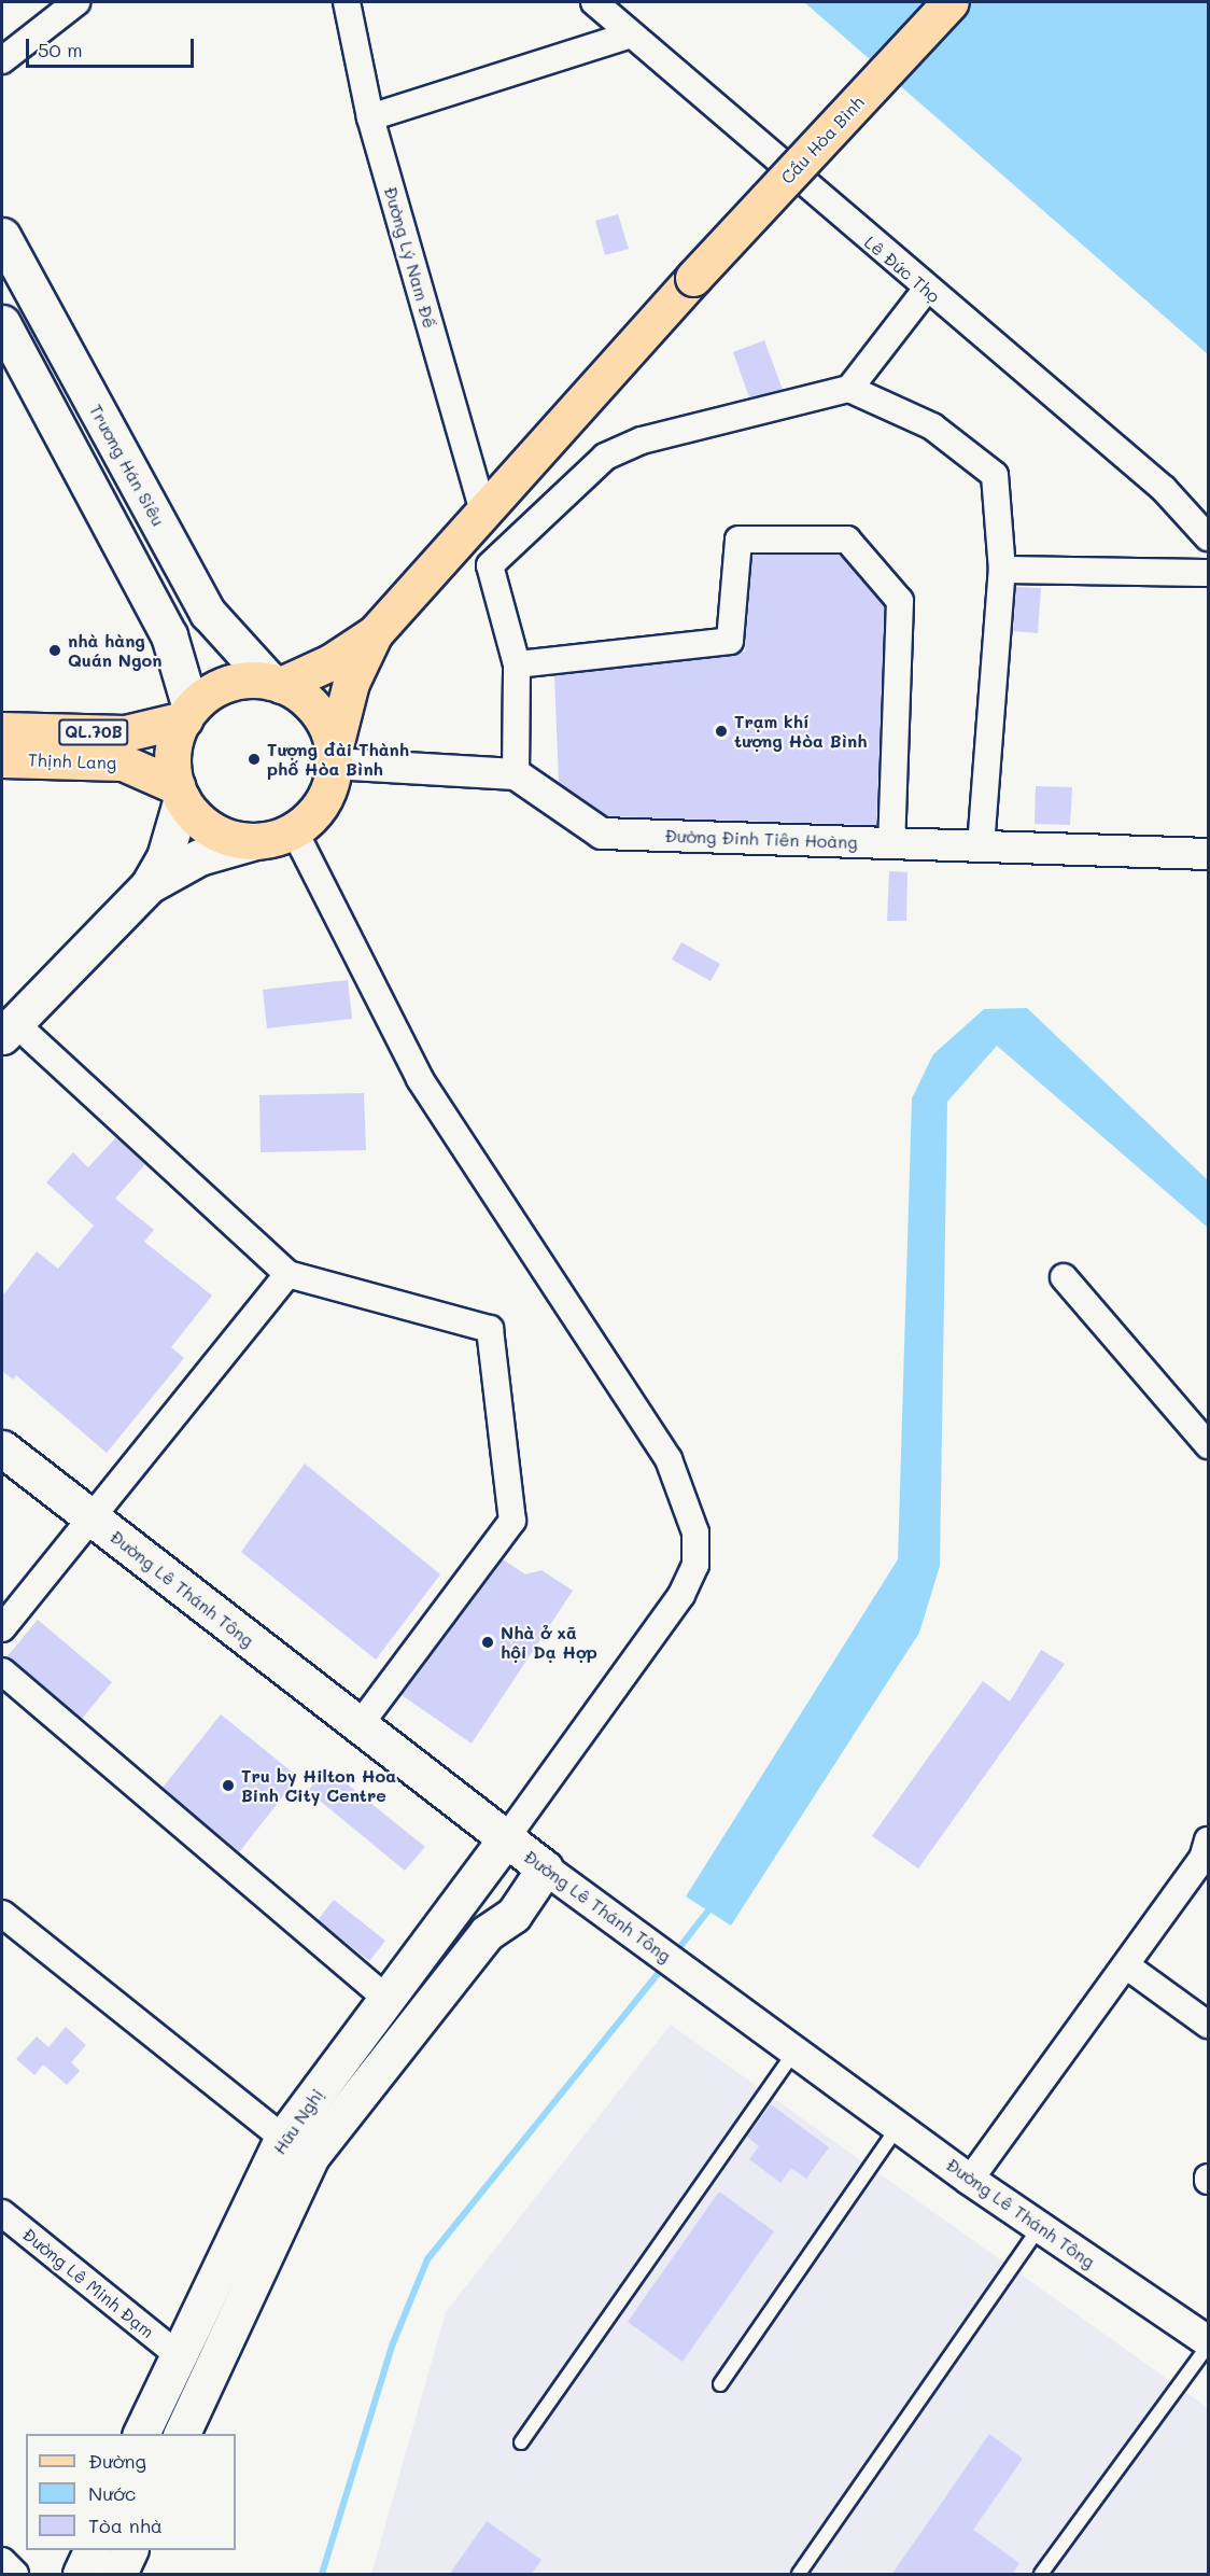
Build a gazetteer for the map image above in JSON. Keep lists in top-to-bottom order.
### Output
{
  "streets": {
    "main road": [
      "Cầu Hòa Bình",
      "Trương Hán Siêu",
      "QL.70B",
      "Thịnh Lang",
      "Đường Lê Thánh Tông",
      "Hữu Nghị"
    ],
    "street": [
      "Đường Lý Nam Đế",
      "Lê Đức Thọ",
      "Đường Đinh Tiên Hoàng",
      "Đường Lê Minh Đạm"
    ]
  },
  "crossings": [
    ["Cầu Hòa Bình", "Đường Lý Nam Đế"],
    ["Trương Hán Siêu", "Thịnh Lang"],
    ["Đường Lê Thánh Tông", "Hữu Nghị"],
    ["Hữu Nghị", "Đường Lê Minh Đạm"]
  ],
  "places": [
    "nhà hàng Quán Ngon",
    "Trạm khí tượng Hòa Bình",
    "Tượng đài Thành phố Hòa Bình",
    "Nhà ở xã hội Dạ Hợp",
    "Tru by Hilton Hoa Binh City Centre"
  ],
  "legend": ["Đường", "Nước", "Tòa nhà"],
  "scale_bar": "50 m"
}
